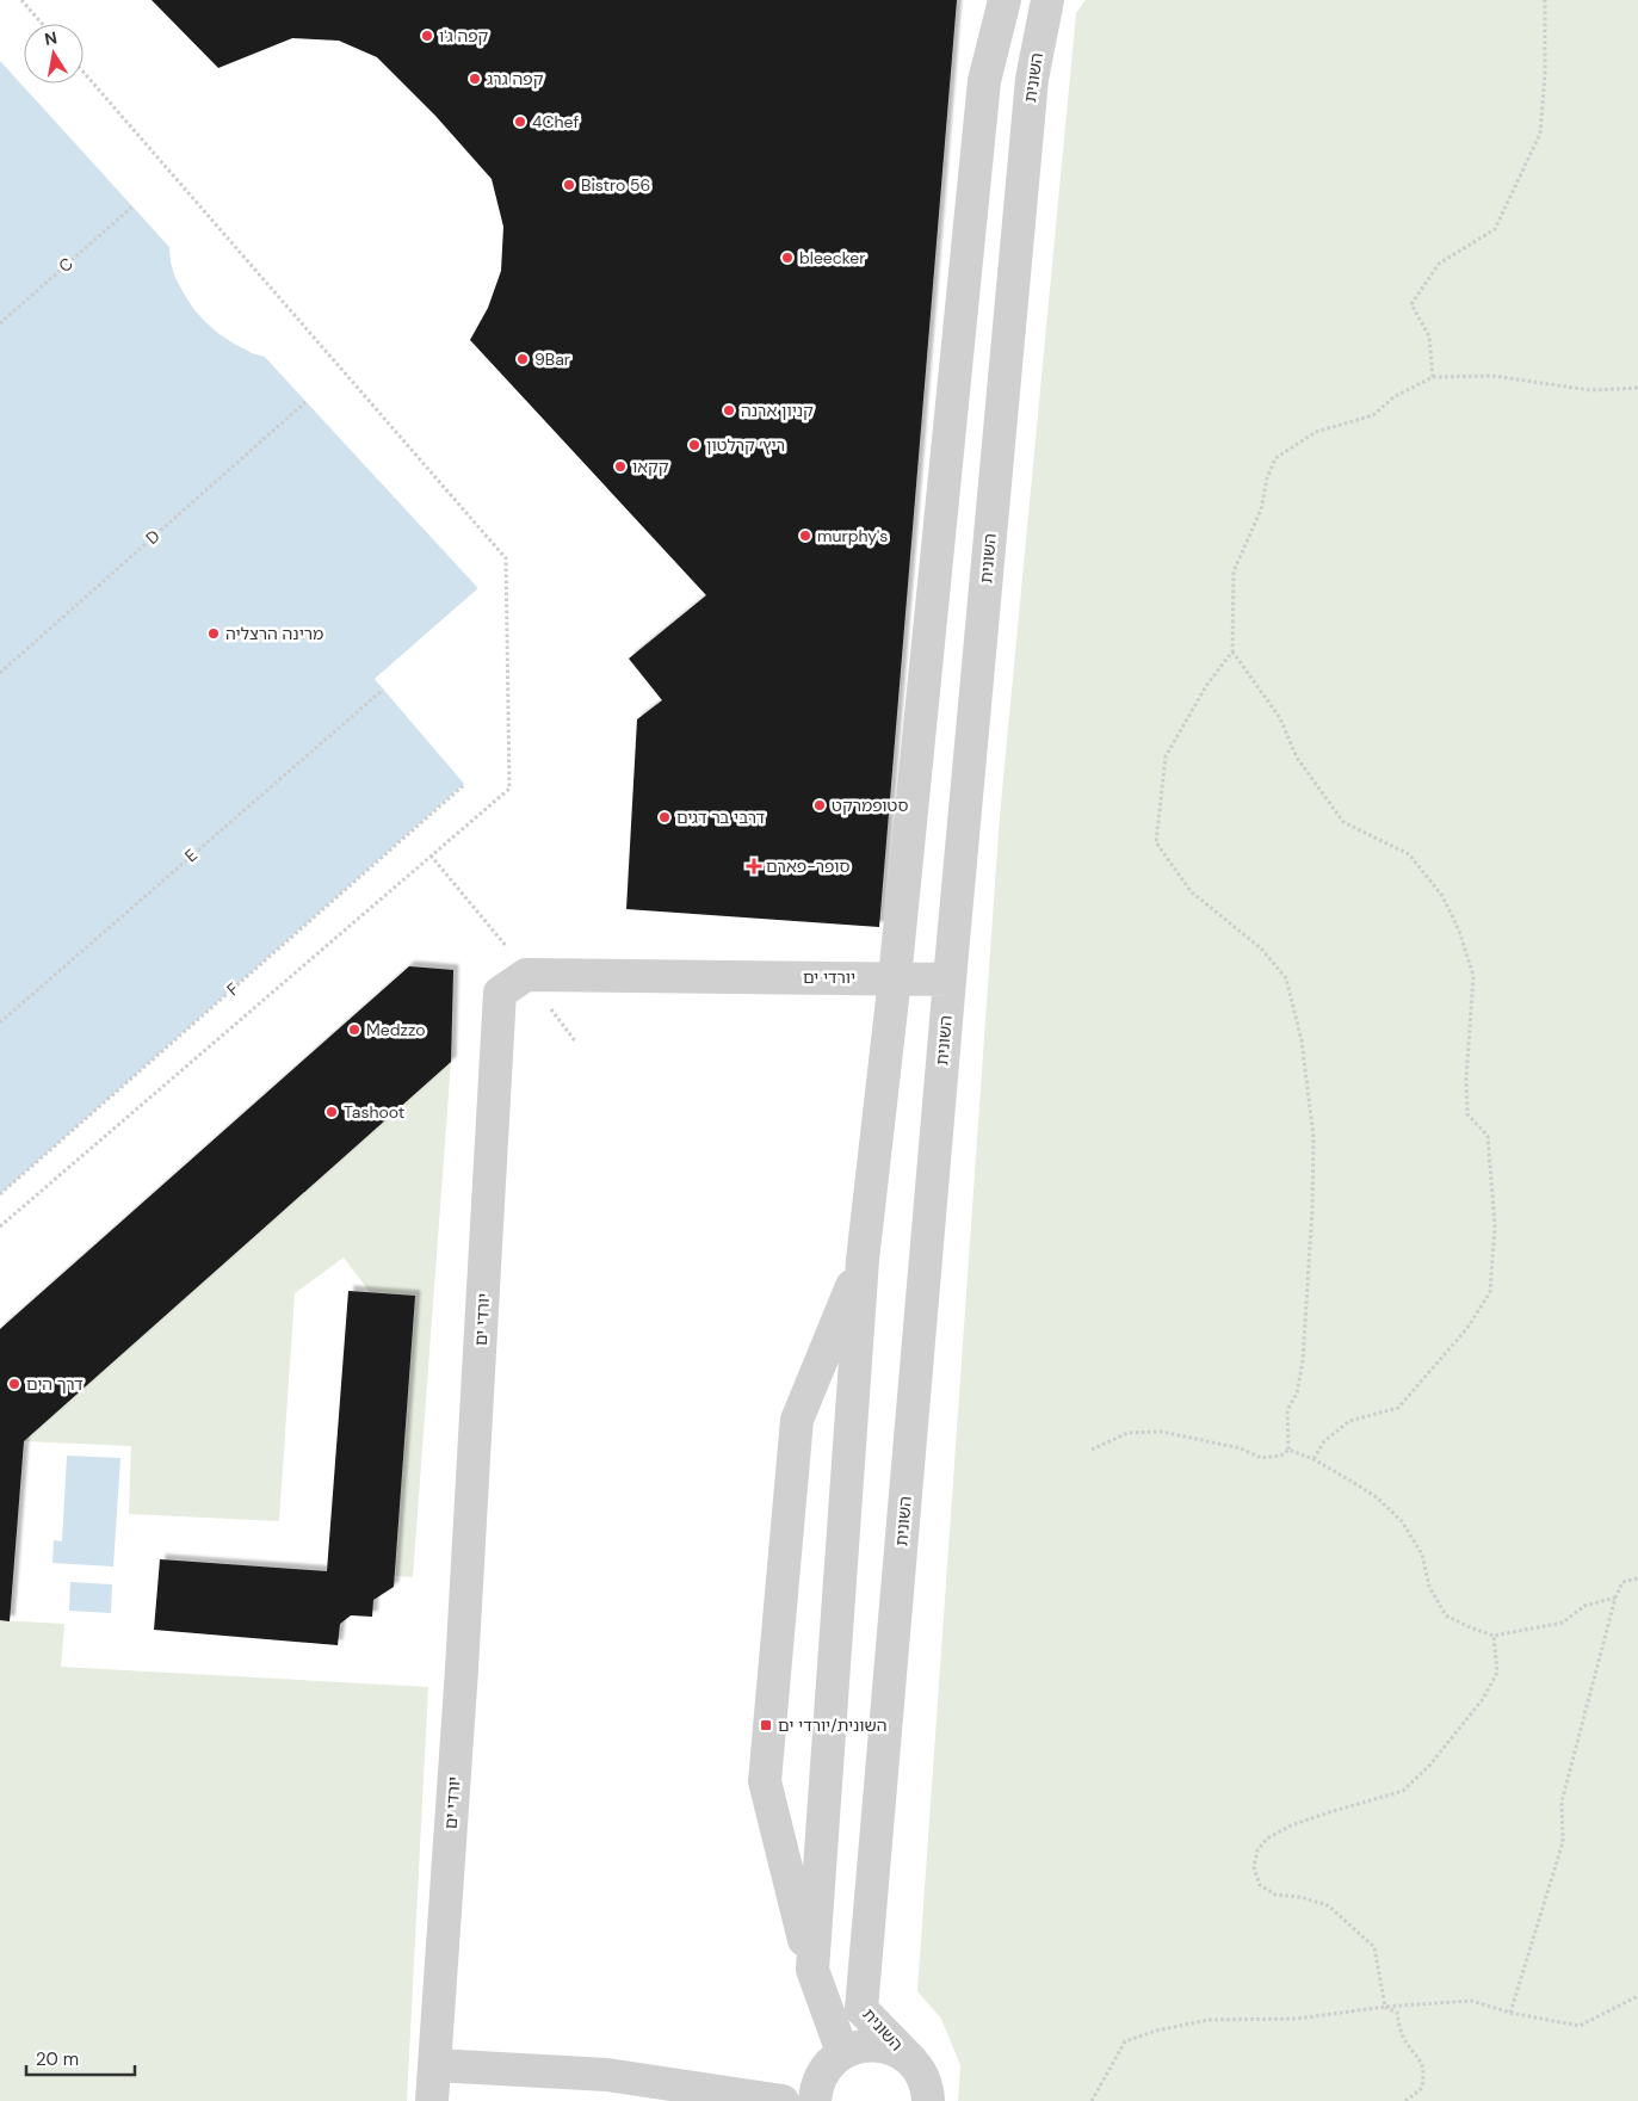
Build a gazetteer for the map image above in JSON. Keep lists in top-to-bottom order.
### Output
{
  "streets": {
    "street": ["השונית", "יורדי ים"],
    "path": [
      "C",
      "D",
      "E",
      "F"
    ]
  },
  "crossings": [
    ["השונית", "יורדי ים"]
  ],
  "places": {
    "other": [
      "קפה ג'ו",
      "קפה גרג",
      "4Chef",
      "Bistro 56",
      "bleecker",
      "9Bar",
      "קניון ארנה",
      "ריץ׳ קרלטון",
      "קקאו",
      "murphy's",
      "מרינה הרצליה",
      "סטופמרקט",
      "דרבי בר דגים",
      "Medzzo",
      "Tashoot",
      "דרך הים"
    ],
    "health": ["סופר-פארם"],
    "transit": ["השונית/יורדי ים"]
  },
  "scale_bar": "20 m",
  "north": "top"
}
